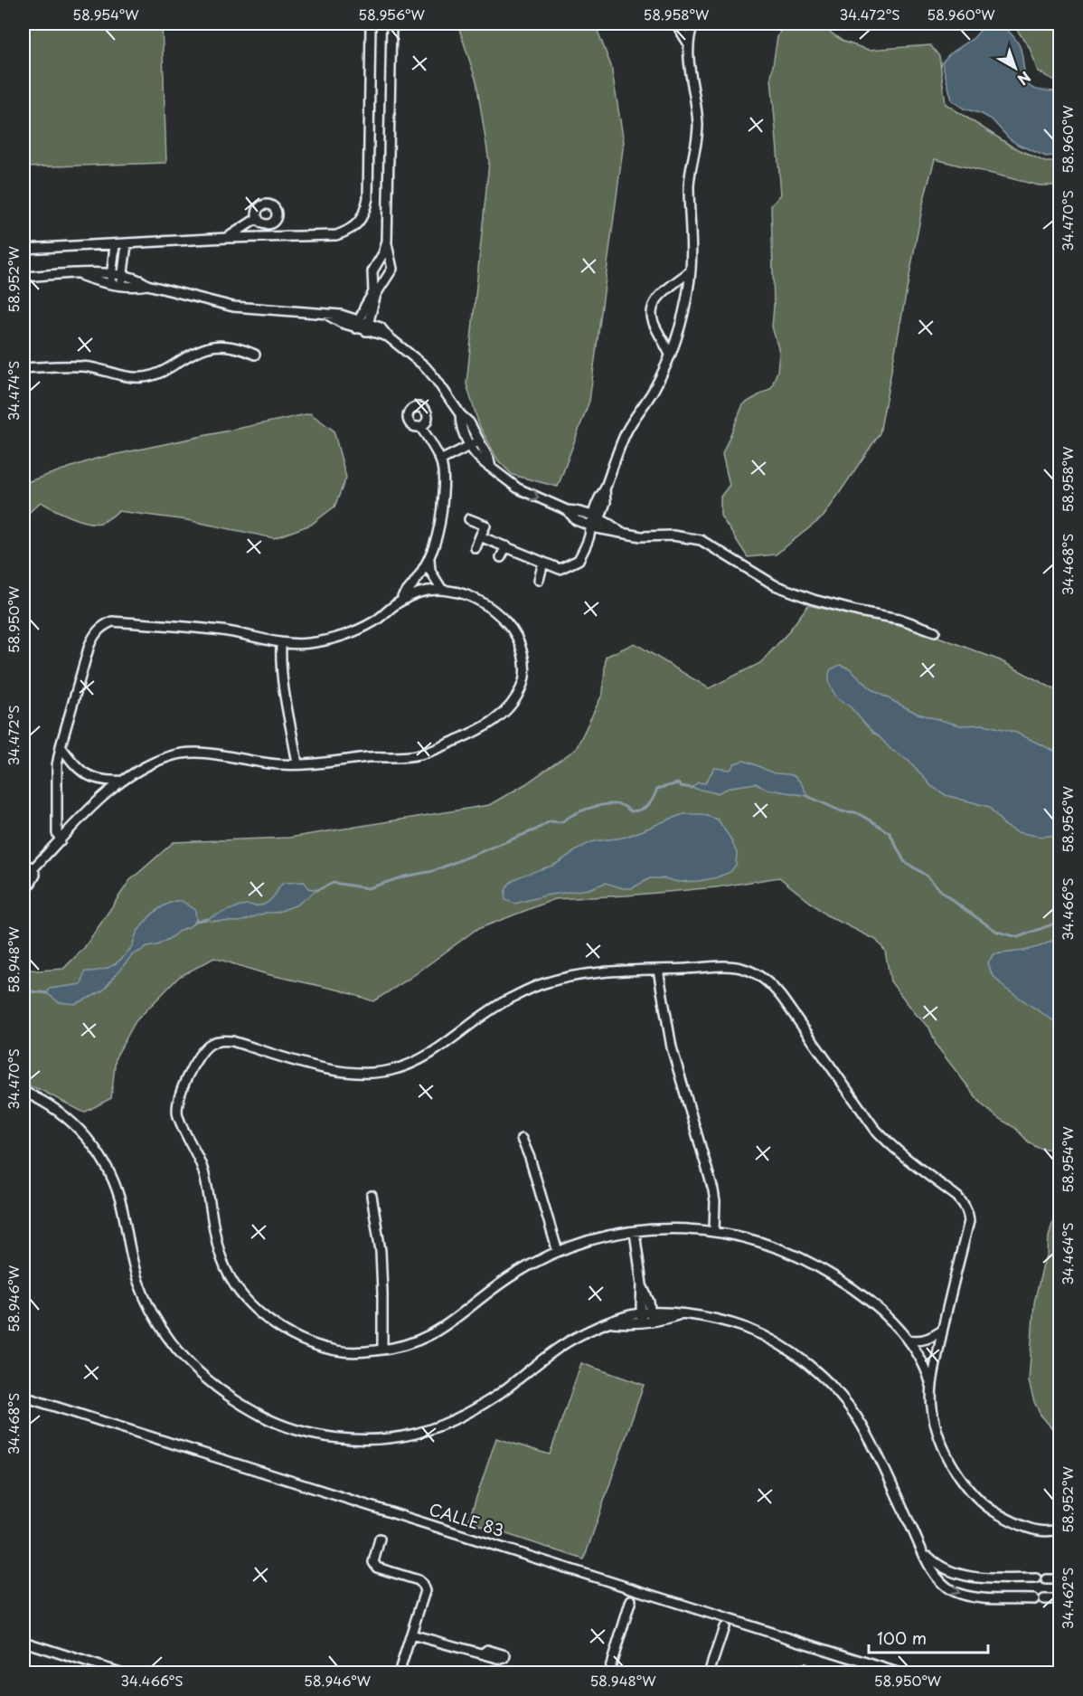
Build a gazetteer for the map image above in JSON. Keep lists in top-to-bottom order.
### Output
{
  "streets": {
    "street": ["CALLE 83"]
  },
  "scale_bar": "100 m",
  "north": "bottom right",
  "coordinates": [
    "58.954°W",
    "58.956°W",
    "58.958°W",
    "34.472°S",
    "58.960°W",
    "34.470°S",
    "58.952°W",
    "34.474°S",
    "34.468°S",
    "58.950°W",
    "34.466°S",
    "58.948°W",
    "34.464°S",
    "58.946°W",
    "34.462°S"
  ]
}
